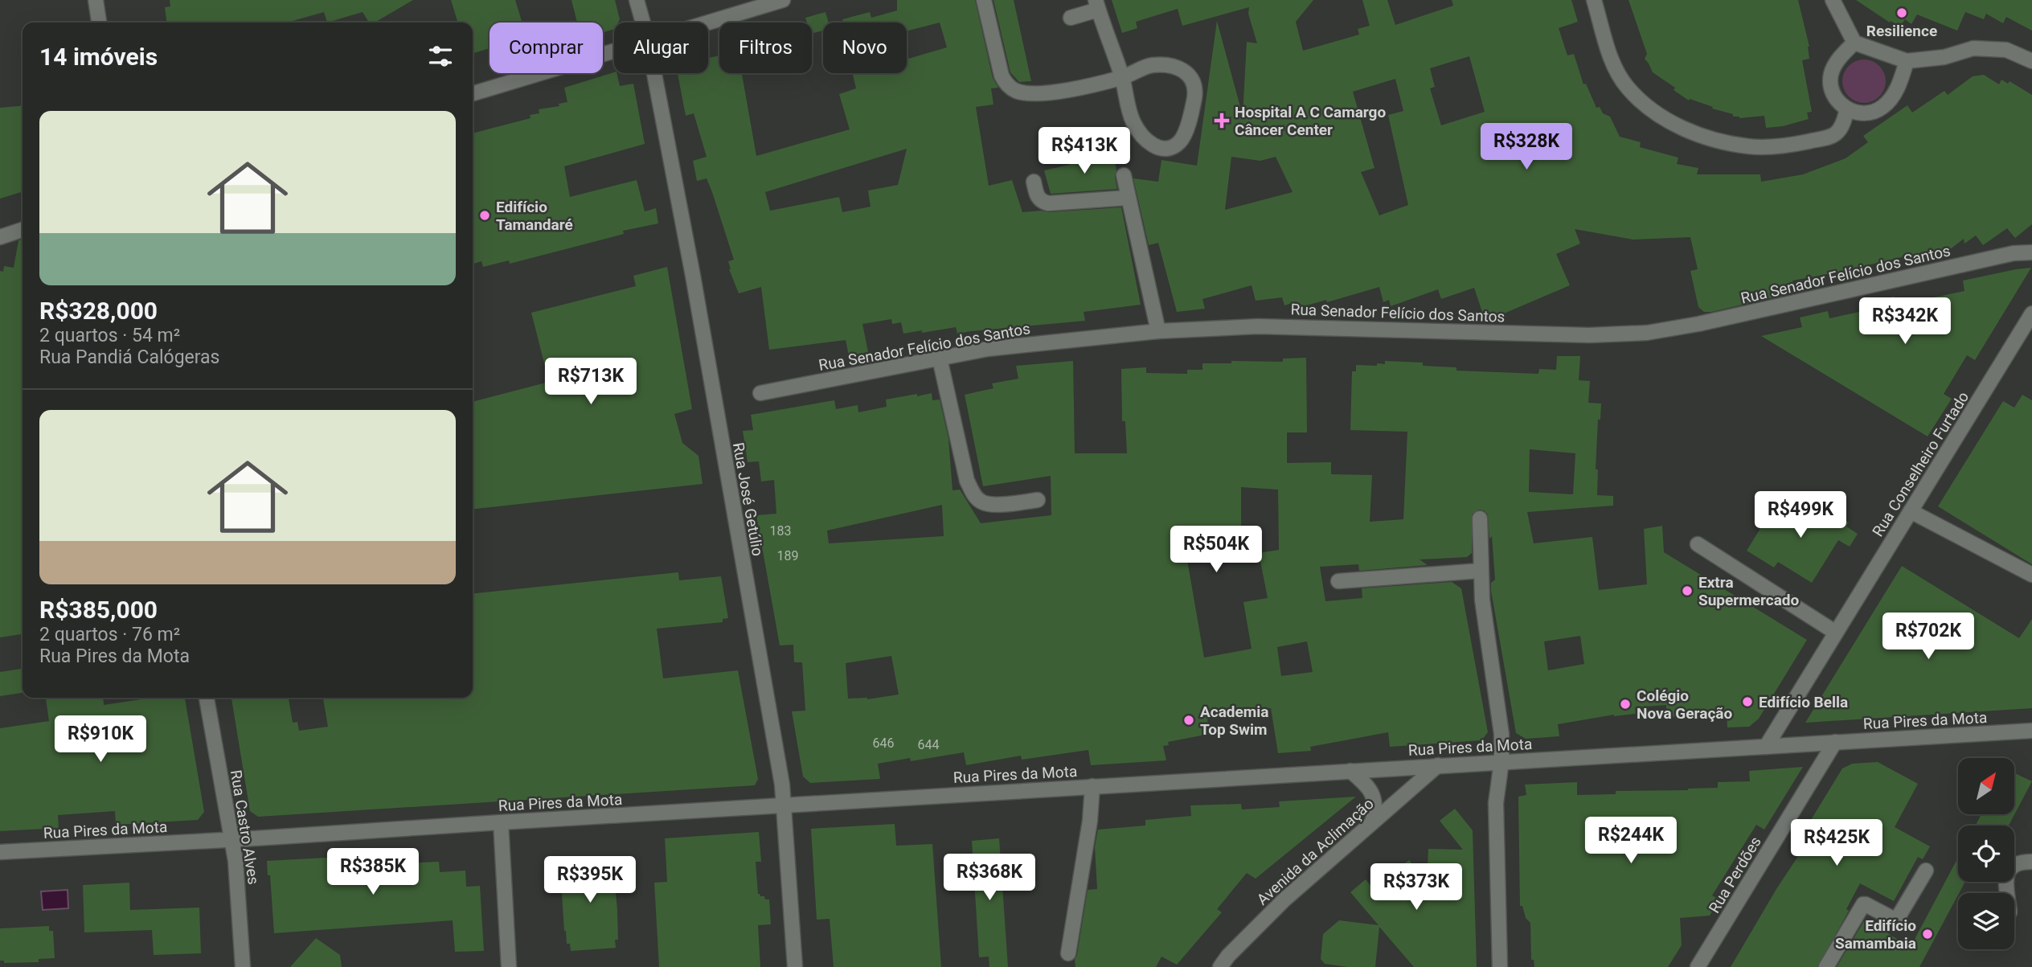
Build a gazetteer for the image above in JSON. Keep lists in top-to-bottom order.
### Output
{
  "streets": {
    "street": [
      "Rua Senador Felício dos Santos",
      "Rua Conselheiro Furtado",
      "Rua José Getúlio",
      "Rua Pires da Mota",
      "Rua Castro Alves",
      "Avenida da Aclimação",
      "Rua Perdões"
    ]
  },
  "crossings": [
    ["Rua Conselheiro Furtado", "Rua Pires da Mota"],
    ["Rua José Getúlio", "Rua Pires da Mota"],
    ["Rua Pires da Mota", "Rua Castro Alves"],
    ["Rua Pires da Mota", "Avenida da Aclimação"],
    ["Rua Pires da Mota", "Rua Perdões"]
  ],
  "places": {
    "other": [
      "Resilience",
      "Edifício Tamandaré",
      "Extra Supermercado",
      "Edifício Bella",
      "Colégio Nova Geração",
      "Academia Top Swim",
      "Edifício Samambaia"
    ],
    "health": ["Hospital A C Camargo Câncer Center"]
  },
  "house_numbers": [
    "183",
    "189",
    "646",
    "644"
  ],
  "north": "top right",
  "page": {
    "chip": [
      "Comprar",
      "Alugar",
      "Filtros",
      "Novo"
    ],
    "heading": "14 imóveis",
    "list": [
      {
        "name": "R$328,000",
        "note": "2 quartos · 54 m² · Rua Pandiá Calógeras"
      },
      {
        "name": "R$385,000",
        "note": "2 quartos · 76 m² · Rua Pires da Mota"
      }
    ],
    "price": [
      "R$328K",
      "R$413K",
      "R$342K",
      "R$713K",
      "R$499K",
      "R$504K",
      "R$702K",
      "R$910K",
      "R$244K",
      "R$425K",
      "R$385K",
      "R$368K",
      "R$395K",
      "R$373K"
    ]
  }
}
